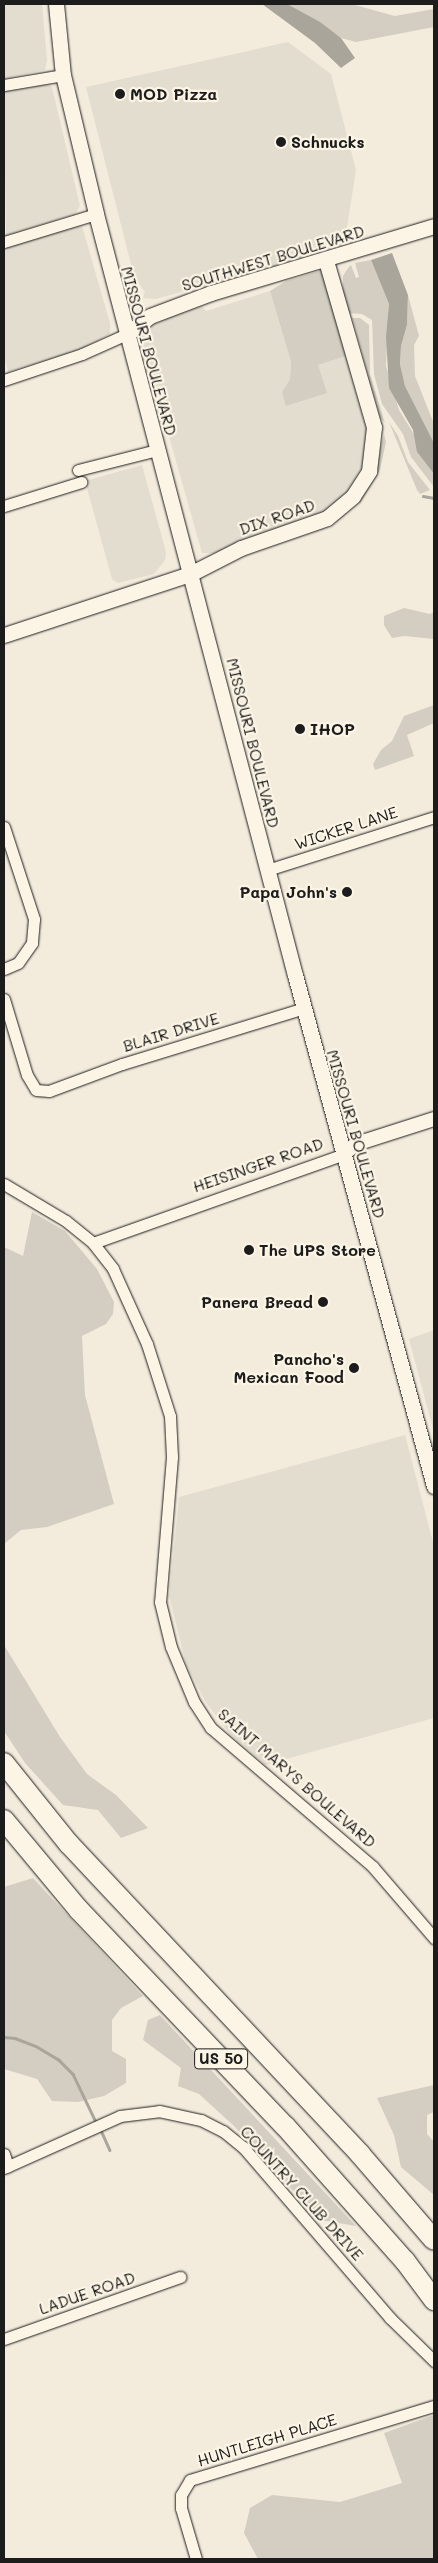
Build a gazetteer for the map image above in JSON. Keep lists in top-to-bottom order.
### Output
{
  "streets": {
    "highway": ["US 50"],
    "main road": ["SOUTHWEST BOULEVARD", "MISSOURI BOULEVARD", "DIX ROAD"],
    "street": [
      "WICKER LANE",
      "BLAIR DRIVE",
      "HEISINGER ROAD",
      "SAINT MARYS BOULEVARD",
      "COUNTRY CLUB DRIVE",
      "LADUE ROAD",
      "HUNTLEIGH PLACE"
    ]
  },
  "crossings": [
    ["SOUTHWEST BOULEVARD", "MISSOURI BOULEVARD"],
    ["SOUTHWEST BOULEVARD", "DIX ROAD"],
    ["MISSOURI BOULEVARD", "DIX ROAD"],
    ["MISSOURI BOULEVARD", "WICKER LANE"],
    ["MISSOURI BOULEVARD", "BLAIR DRIVE"],
    ["MISSOURI BOULEVARD", "HEISINGER ROAD"],
    ["HEISINGER ROAD", "SAINT MARYS BOULEVARD"]
  ],
  "places": [
    "MOD Pizza",
    "Schnucks",
    "IHOP",
    "Papa John's",
    "The UPS Store",
    "Panera Bread",
    "Pancho's Mexican Food"
  ]
}
